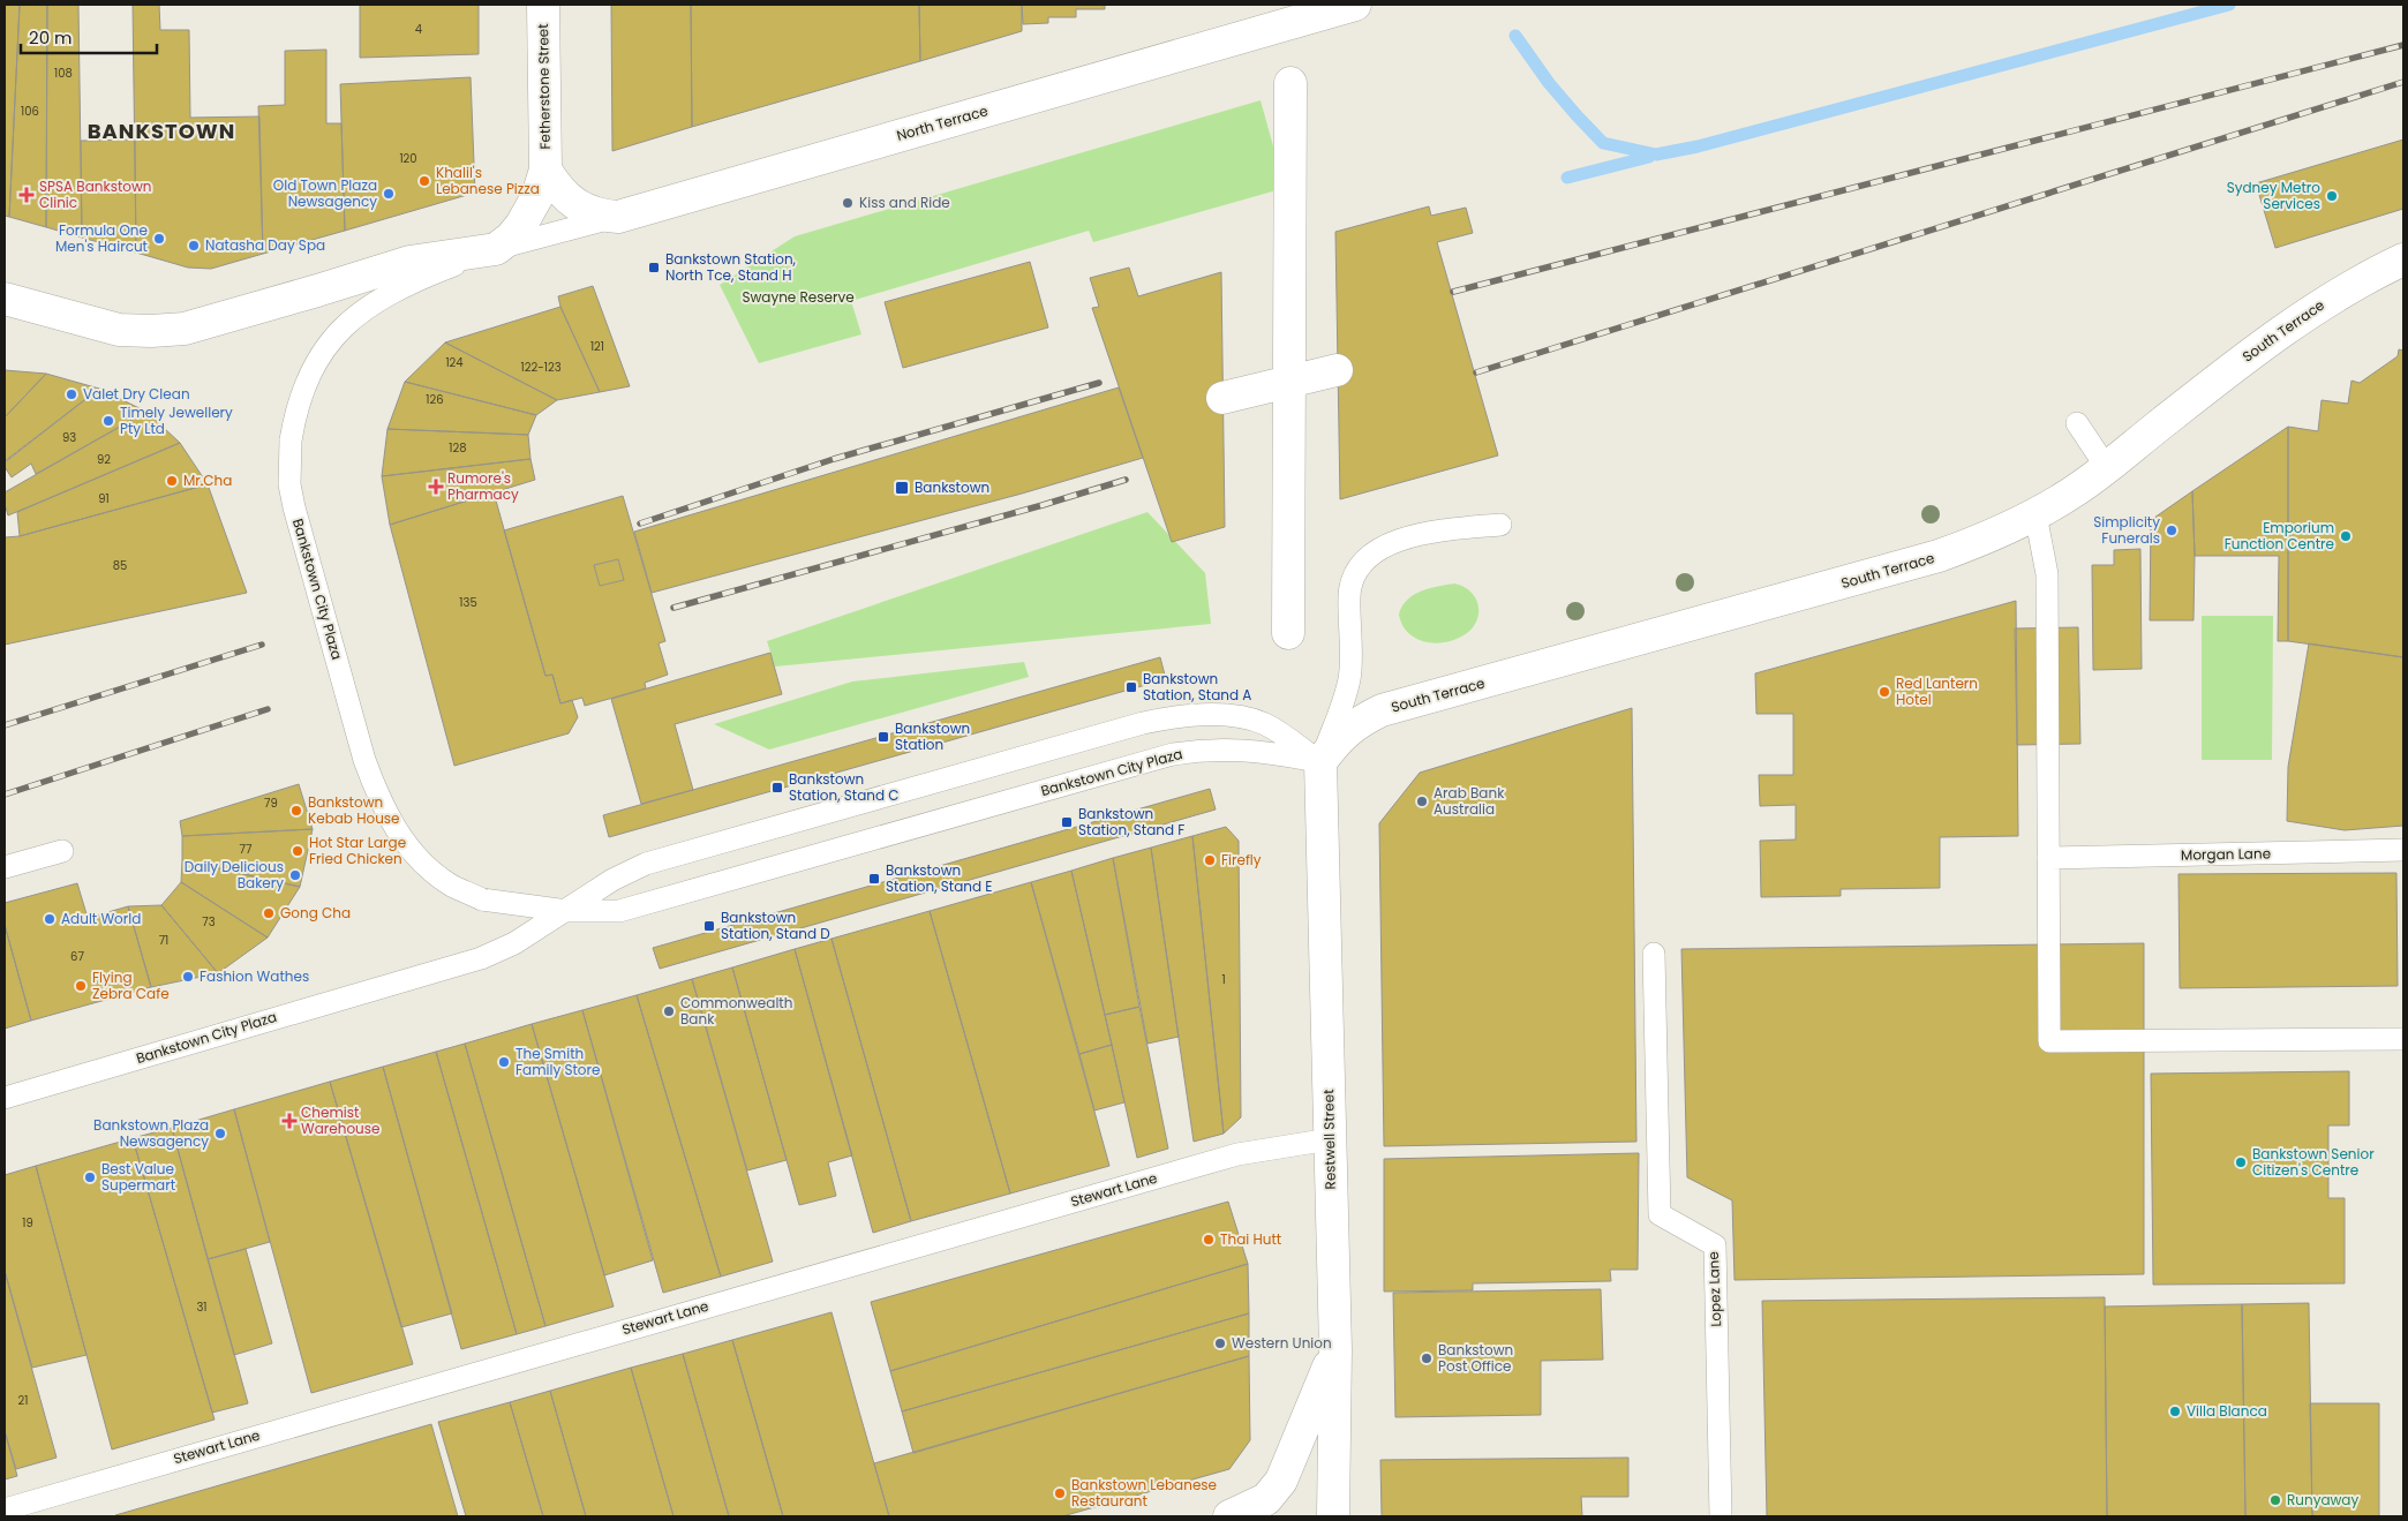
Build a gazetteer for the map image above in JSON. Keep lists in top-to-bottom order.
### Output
{
  "streets": {
    "street": [
      "Fetherstone Street",
      "North Terrace",
      "South Terrace",
      "Bankstown City Plaza",
      "Restwell Street"
    ],
    "lane": ["Morgan Lane", "Stewart Lane", "Lopez Lane"]
  },
  "crossings": [
    ["Fetherstone Street", "North Terrace"],
    ["Fetherstone Street", "Bankstown City Plaza"],
    ["North Terrace", "Bankstown City Plaza"],
    ["South Terrace", "Bankstown City Plaza"],
    ["South Terrace", "Restwell Street"],
    ["Bankstown City Plaza", "Restwell Street"],
    ["Restwell Street", "Stewart Lane"]
  ],
  "districts": ["BANKSTOWN"],
  "parks": ["Swayne Reserve"],
  "places": {
    "other": [
      "Khalil's Lebanese Pizza",
      "Old Town Plaza Newsagency",
      "Sydney Metro Services",
      "Kiss and Ride",
      "Formula One Men's Haircut",
      "Natasha Day Spa",
      "Valet Dry Clean",
      "Timely Jewellery Pty Ltd",
      "Mr.Cha",
      "Simplicity Funerals",
      "Emporium Function Centre",
      "Red Lantern Hotel",
      "Arab Bank Australia",
      "Bankstown Kebab House",
      "Hot Star Large Fried Chicken",
      "Firefly",
      "Daily Delicious Bakery",
      "Gong Cha",
      "Adult World",
      "Fashion Wathes",
      "Flying Zebra Cafe",
      "Commonwealth Bank",
      "The Smith Family Store",
      "Bankstown Plaza Newsagency",
      "Bankstown Senior Citizen's Centre",
      "Best Value Supermart",
      "Thai Hutt",
      "Western Union",
      "Bankstown Post Office",
      "Villa Blanca",
      "Bankstown Lebanese Restaurant",
      "Runyaway"
    ],
    "health": ["SPSA Bankstown Clinic", "Rumore's Pharmacy", "Chemist Warehouse"],
    "transit": [
      "Bankstown Station, North Tce, Stand H",
      "Bankstown",
      "Bankstown Station, Stand A",
      "Bankstown Station",
      "Bankstown Station, Stand C",
      "Bankstown Station, Stand F",
      "Bankstown Station, Stand E",
      "Bankstown Station, Stand D"
    ]
  },
  "house_numbers": [
    "4",
    "108",
    "106",
    "120",
    "121",
    "124",
    "122-123",
    "126",
    "93",
    "128",
    "92",
    "91",
    "85",
    "135",
    "79",
    "77",
    "73",
    "71",
    "67",
    "1",
    "19",
    "31",
    "21"
  ],
  "scale_bar": "20 m"
}
